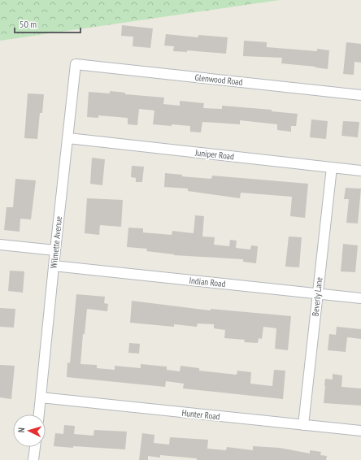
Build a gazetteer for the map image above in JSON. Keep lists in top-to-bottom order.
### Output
{
  "streets": {
    "street": [
      "Glenwood Road",
      "Juniper Road",
      "Wilmette Avenue",
      "Indian Road",
      "Beverly Lane",
      "Hunter Road"
    ]
  },
  "crossings": [
    ["Glenwood Road", "Wilmette Avenue"],
    ["Juniper Road", "Wilmette Avenue"],
    ["Juniper Road", "Beverly Lane"],
    ["Wilmette Avenue", "Indian Road"],
    ["Wilmette Avenue", "Hunter Road"],
    ["Indian Road", "Beverly Lane"],
    ["Beverly Lane", "Hunter Road"]
  ],
  "scale_bar": "50 m",
  "north": "left"
}
